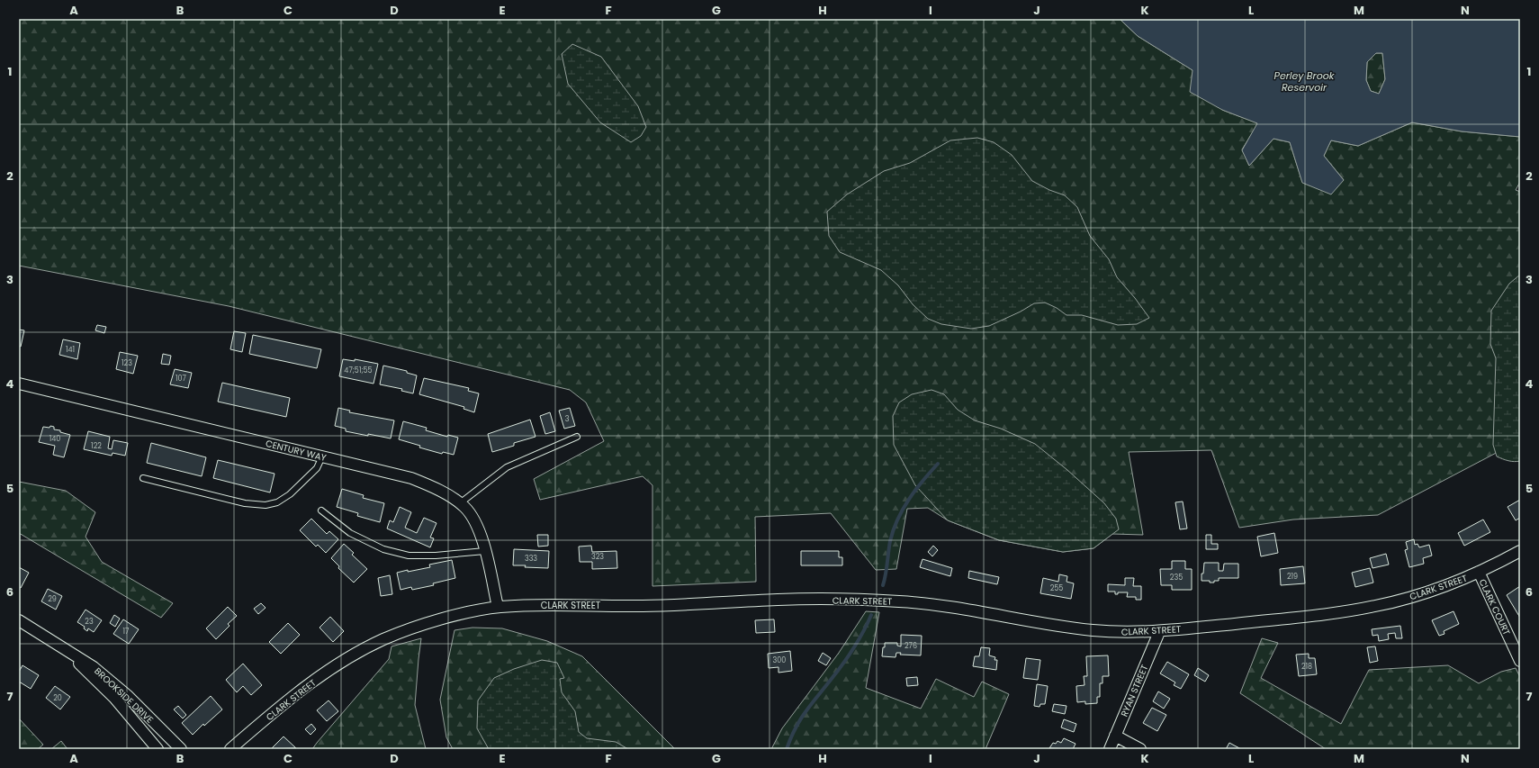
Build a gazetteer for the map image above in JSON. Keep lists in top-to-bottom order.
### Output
{
  "streets": {
    "street": [
      "CENTURY WAY",
      "CLARK STREET",
      "CLARK COURT",
      "RYAN STREET",
      "BROOKSIDE DRIVE"
    ]
  },
  "crossings": [
    ["CENTURY WAY", "CLARK STREET"],
    ["CLARK STREET", "CLARK COURT"],
    ["CLARK STREET", "RYAN STREET"]
  ],
  "water": ["Perley Brook Reservoir"],
  "house_numbers": [
    "141",
    "123",
    "47;51;55",
    "107",
    "3",
    "140",
    "122",
    "323",
    "333",
    "219",
    "235",
    "255",
    "29",
    "23",
    "17",
    "276",
    "300",
    "218",
    "20"
  ],
  "grid": {
    "columns": [
      "A",
      "B",
      "C",
      "D",
      "E",
      "F",
      "G",
      "H",
      "I",
      "J",
      "K",
      "L",
      "M",
      "N"
    ],
    "rows": [
      "1",
      "2",
      "3",
      "4",
      "5",
      "6",
      "7"
    ]
  }
}
